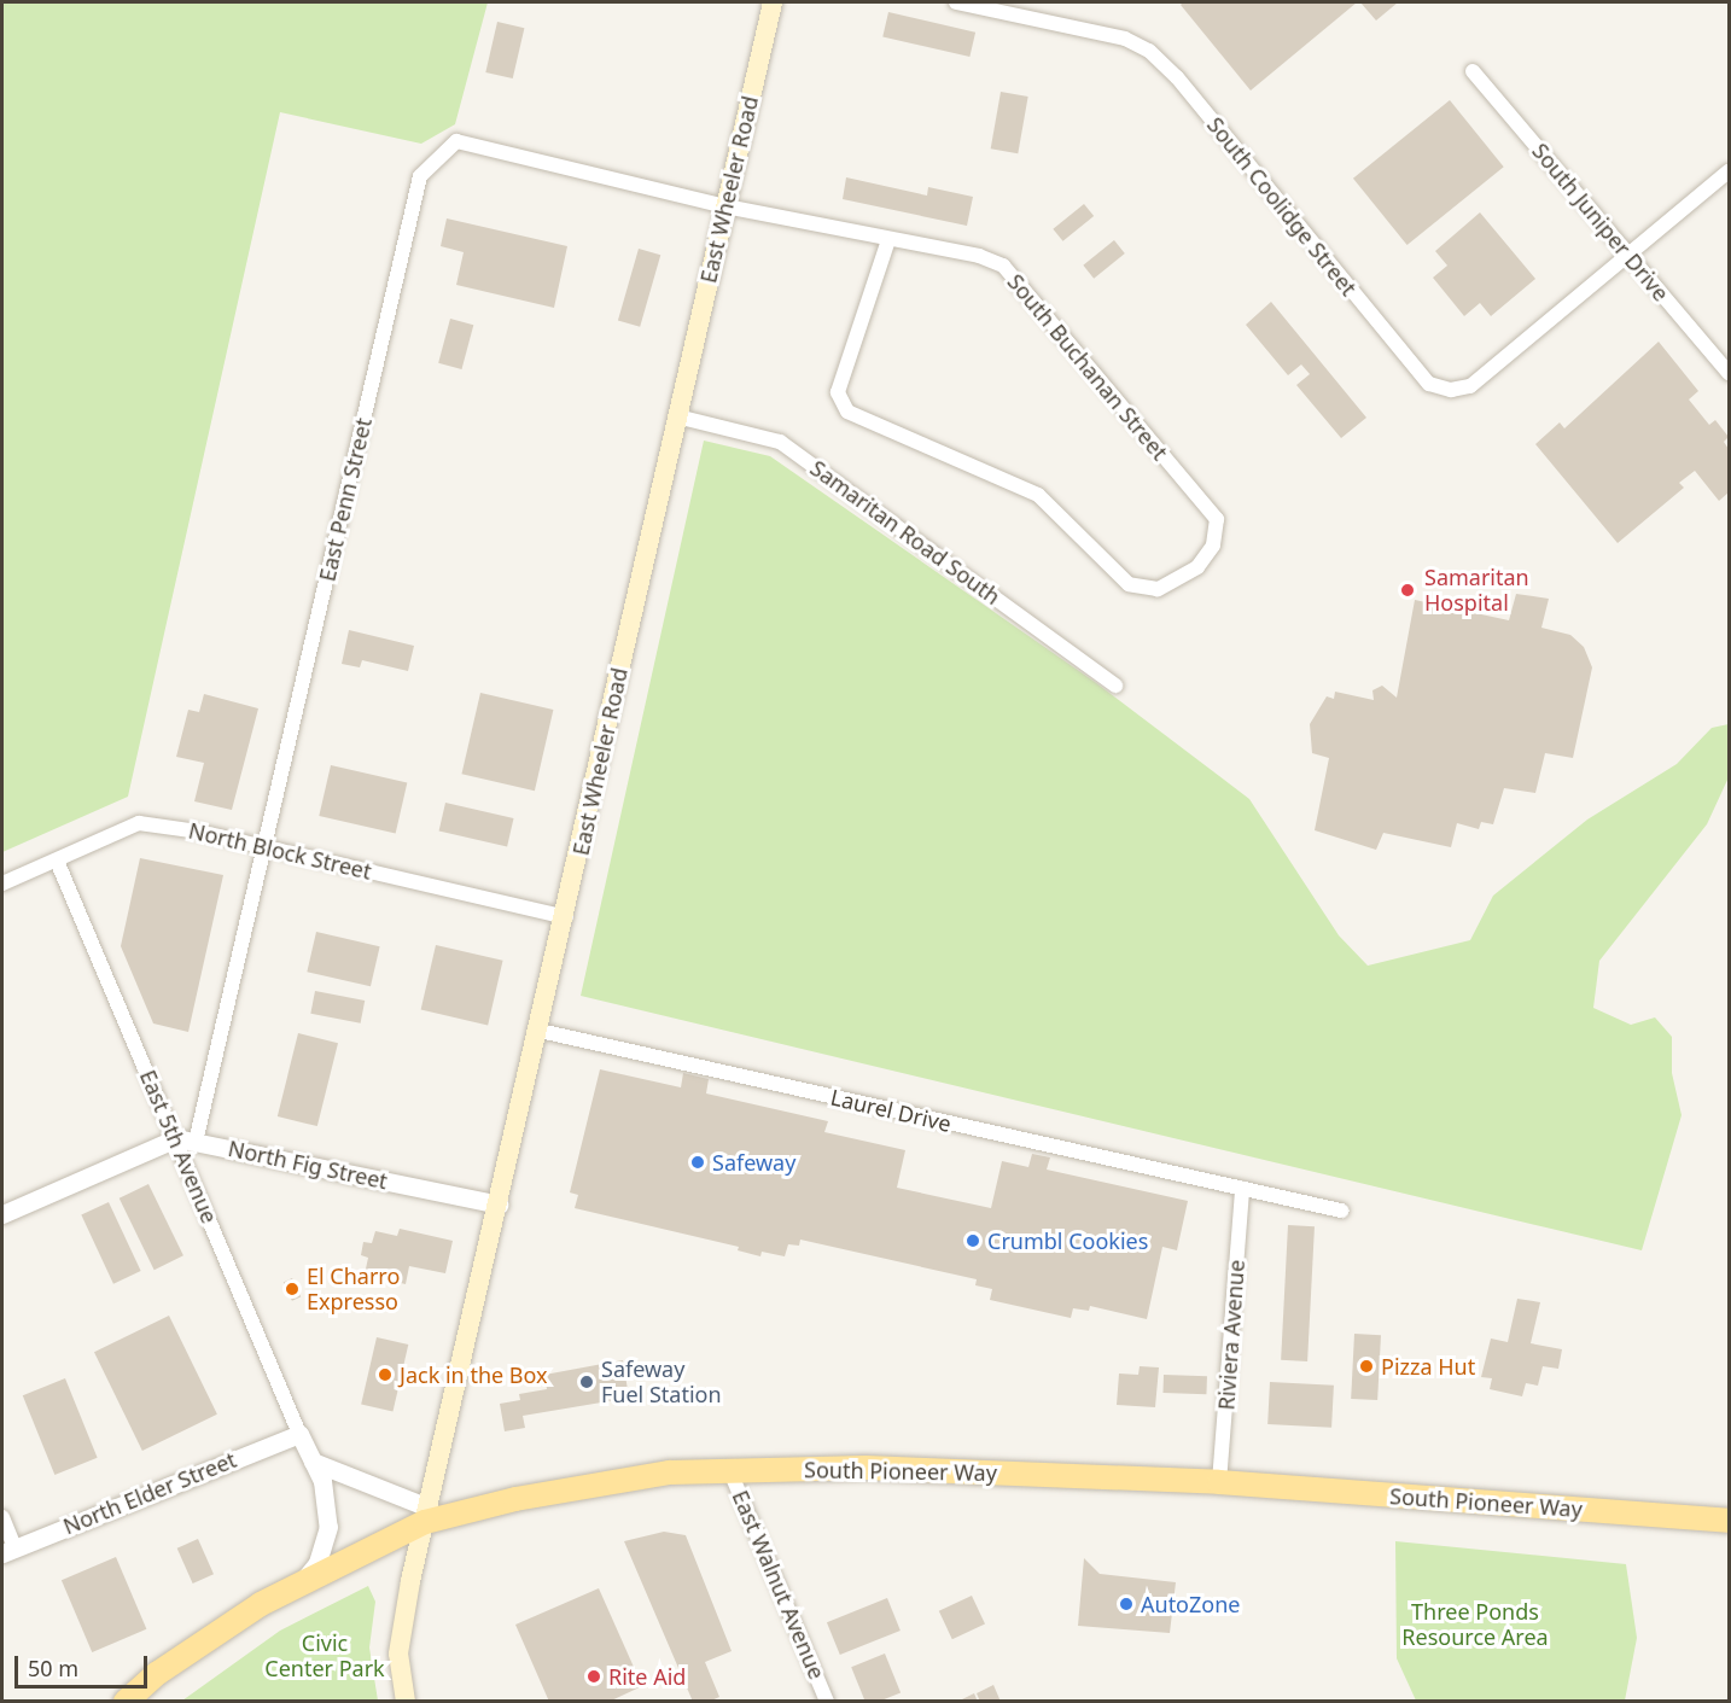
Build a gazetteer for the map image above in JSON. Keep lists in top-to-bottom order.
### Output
{
  "streets": {
    "main road": ["East Wheeler Road", "South Pioneer Way"],
    "street": [
      "South Coolidge Street",
      "South Juniper Drive",
      "South Buchanan Street",
      "East Penn Street",
      "Samaritan Road South",
      "North Block Street",
      "Laurel Drive",
      "East 5th Avenue",
      "North Fig Street",
      "Riviera Avenue",
      "North Elder Street",
      "East Walnut Avenue"
    ]
  },
  "crossings": [
    ["East Wheeler Road", "South Buchanan Street"],
    ["East Wheeler Road", "East Penn Street"],
    ["East Wheeler Road", "Samaritan Road South"],
    ["East Wheeler Road", "North Block Street"],
    ["East Wheeler Road", "Laurel Drive"],
    ["East Wheeler Road", "North Fig Street"],
    ["East Wheeler Road", "South Pioneer Way"],
    ["South Coolidge Street", "South Juniper Drive"],
    ["South Buchanan Street", "East Penn Street"],
    ["East Penn Street", "North Block Street"],
    ["East Penn Street", "North Fig Street"],
    ["North Block Street", "East 5th Avenue"],
    ["Laurel Drive", "Riviera Avenue"],
    ["East 5th Avenue", "North Fig Street"],
    ["East 5th Avenue", "North Elder Street"],
    ["Riviera Avenue", "South Pioneer Way"],
    ["South Pioneer Way", "East Walnut Avenue"]
  ],
  "parks": ["Three Ponds Resource Area", "Civic Center Park"],
  "places": [
    "Samaritan Hospital",
    "Safeway",
    "Crumbl Cookies",
    "El Charro Expresso",
    "Pizza Hut",
    "Jack in the Box",
    "Safeway Fuel Station",
    "AutoZone",
    "Rite Aid"
  ],
  "scale_bar": "50 m"
}
